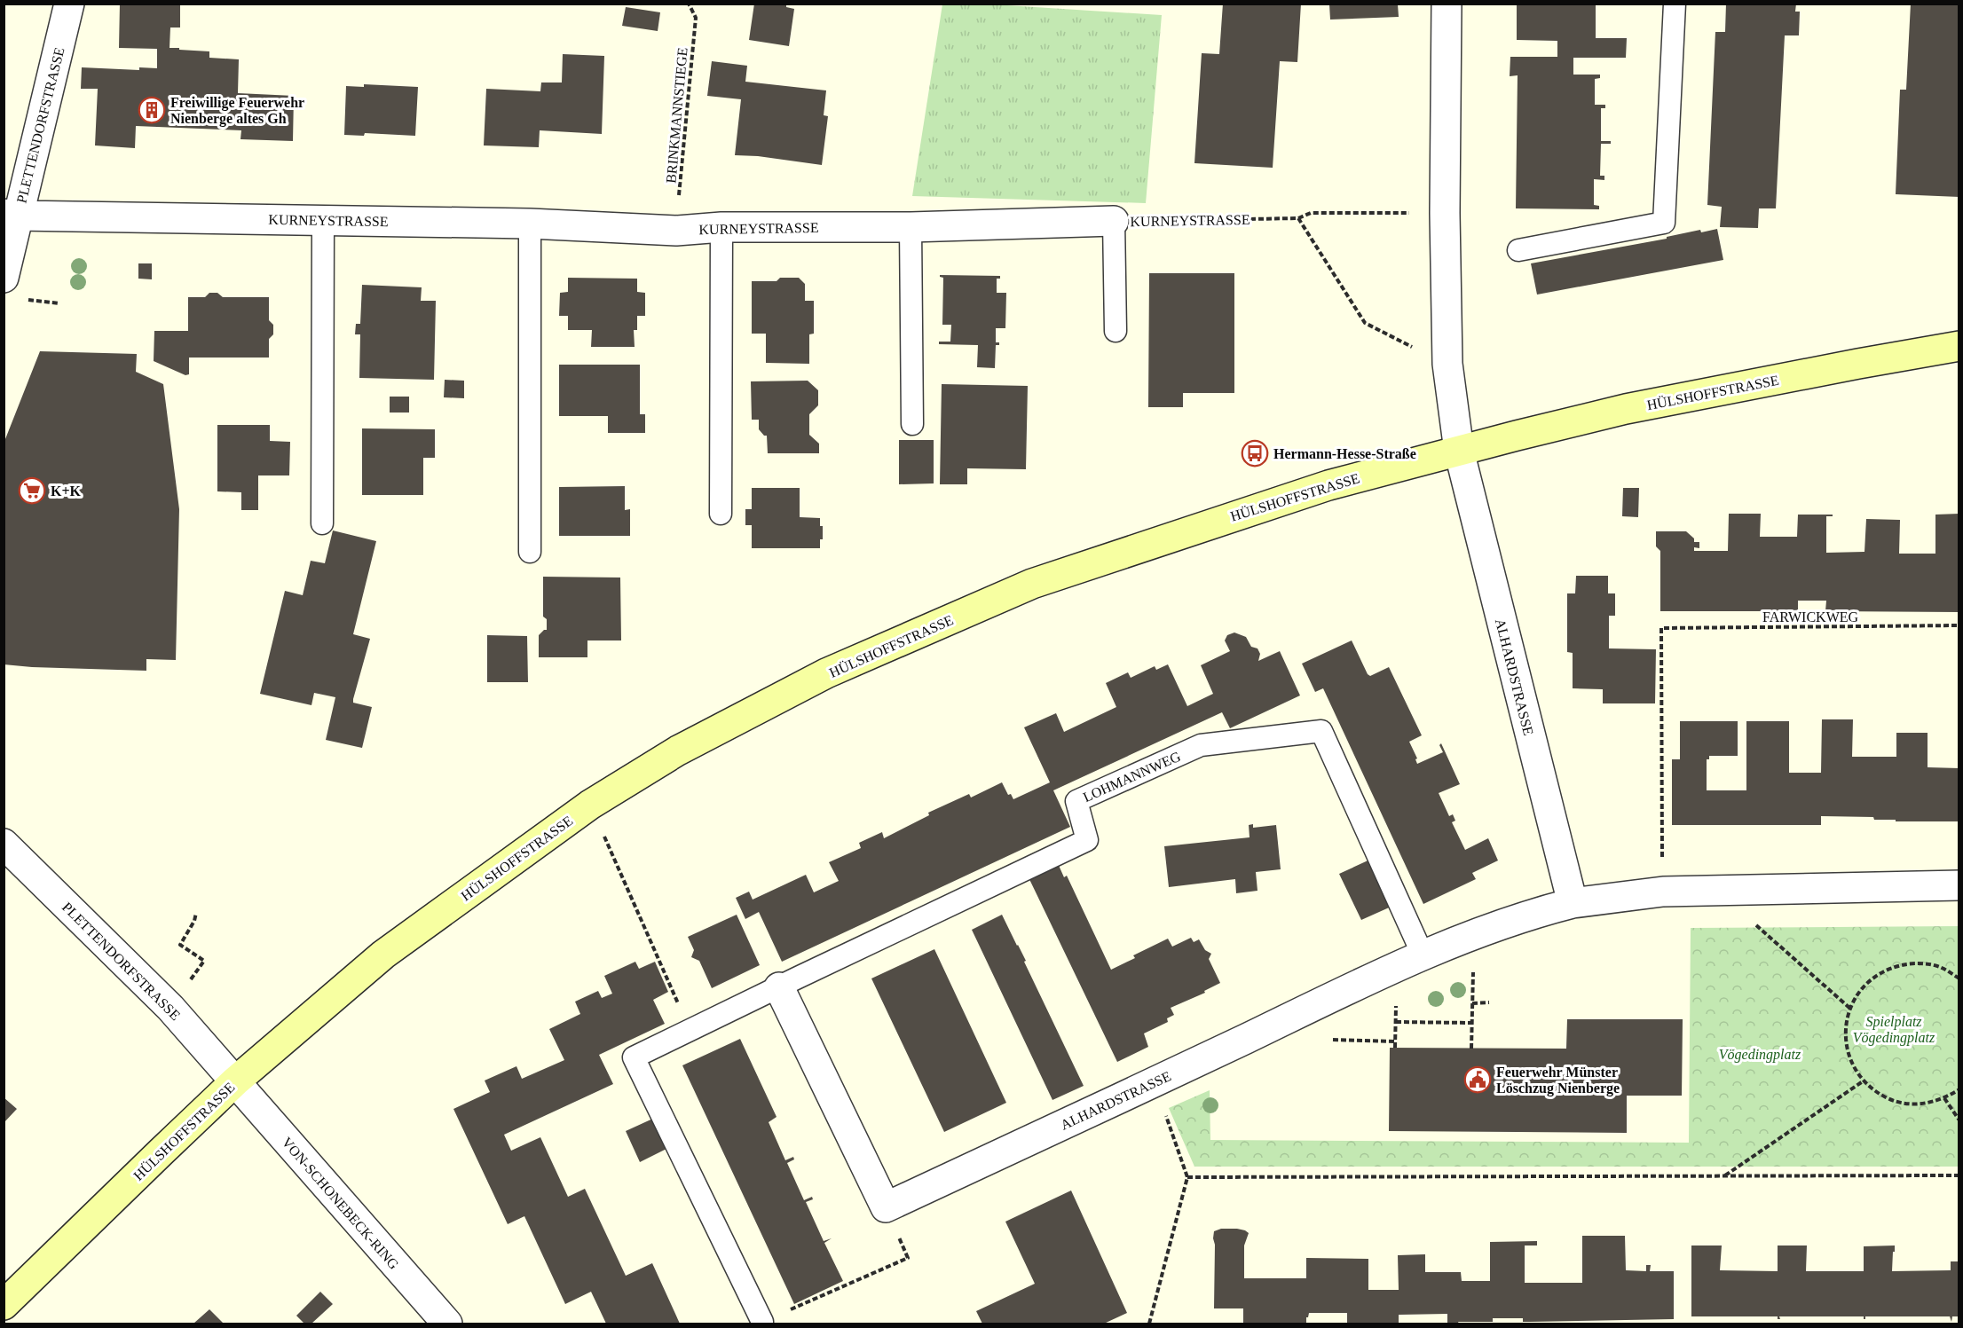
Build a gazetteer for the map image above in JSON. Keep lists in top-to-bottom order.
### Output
{
  "streets": {
    "main road": ["HÜLSHOFFSTRASSE"],
    "street": [
      "PLETTENDORFSTRASSE",
      "KURNEYSTRASSE",
      "ALHARDSTRASSE",
      "VON-SCHONEBECK-RING"
    ],
    "lane": ["LOHMANNWEG"],
    "path": ["BRINKMANNSTIEGE", "FARWICKWEG"]
  },
  "crossings": [
    ["BRINKMANNSTIEGE", "KURNEYSTRASSE"],
    ["PLETTENDORFSTRASSE", "KURNEYSTRASSE"],
    ["PLETTENDORFSTRASSE", "HÜLSHOFFSTRASSE"],
    ["PLETTENDORFSTRASSE", "VON-SCHONEBECK-RING"],
    ["HÜLSHOFFSTRASSE", "ALHARDSTRASSE"],
    ["HÜLSHOFFSTRASSE", "VON-SCHONEBECK-RING"],
    ["FARWICKWEG", "ALHARDSTRASSE"],
    ["ALHARDSTRASSE", "LOHMANNWEG"]
  ],
  "parks": ["Spielplatz Vögedingplatz", "Vögedingplatz"],
  "places": {
    "building": ["Freiwillige Feuerwehr Nienberge altes Gh"],
    "bus stop": ["Hermann-Hesse-Straße"],
    "supermarket": ["K+K"],
    "public building": ["Feuerwehr Münster Löschzug Nienberge"]
  }
}
